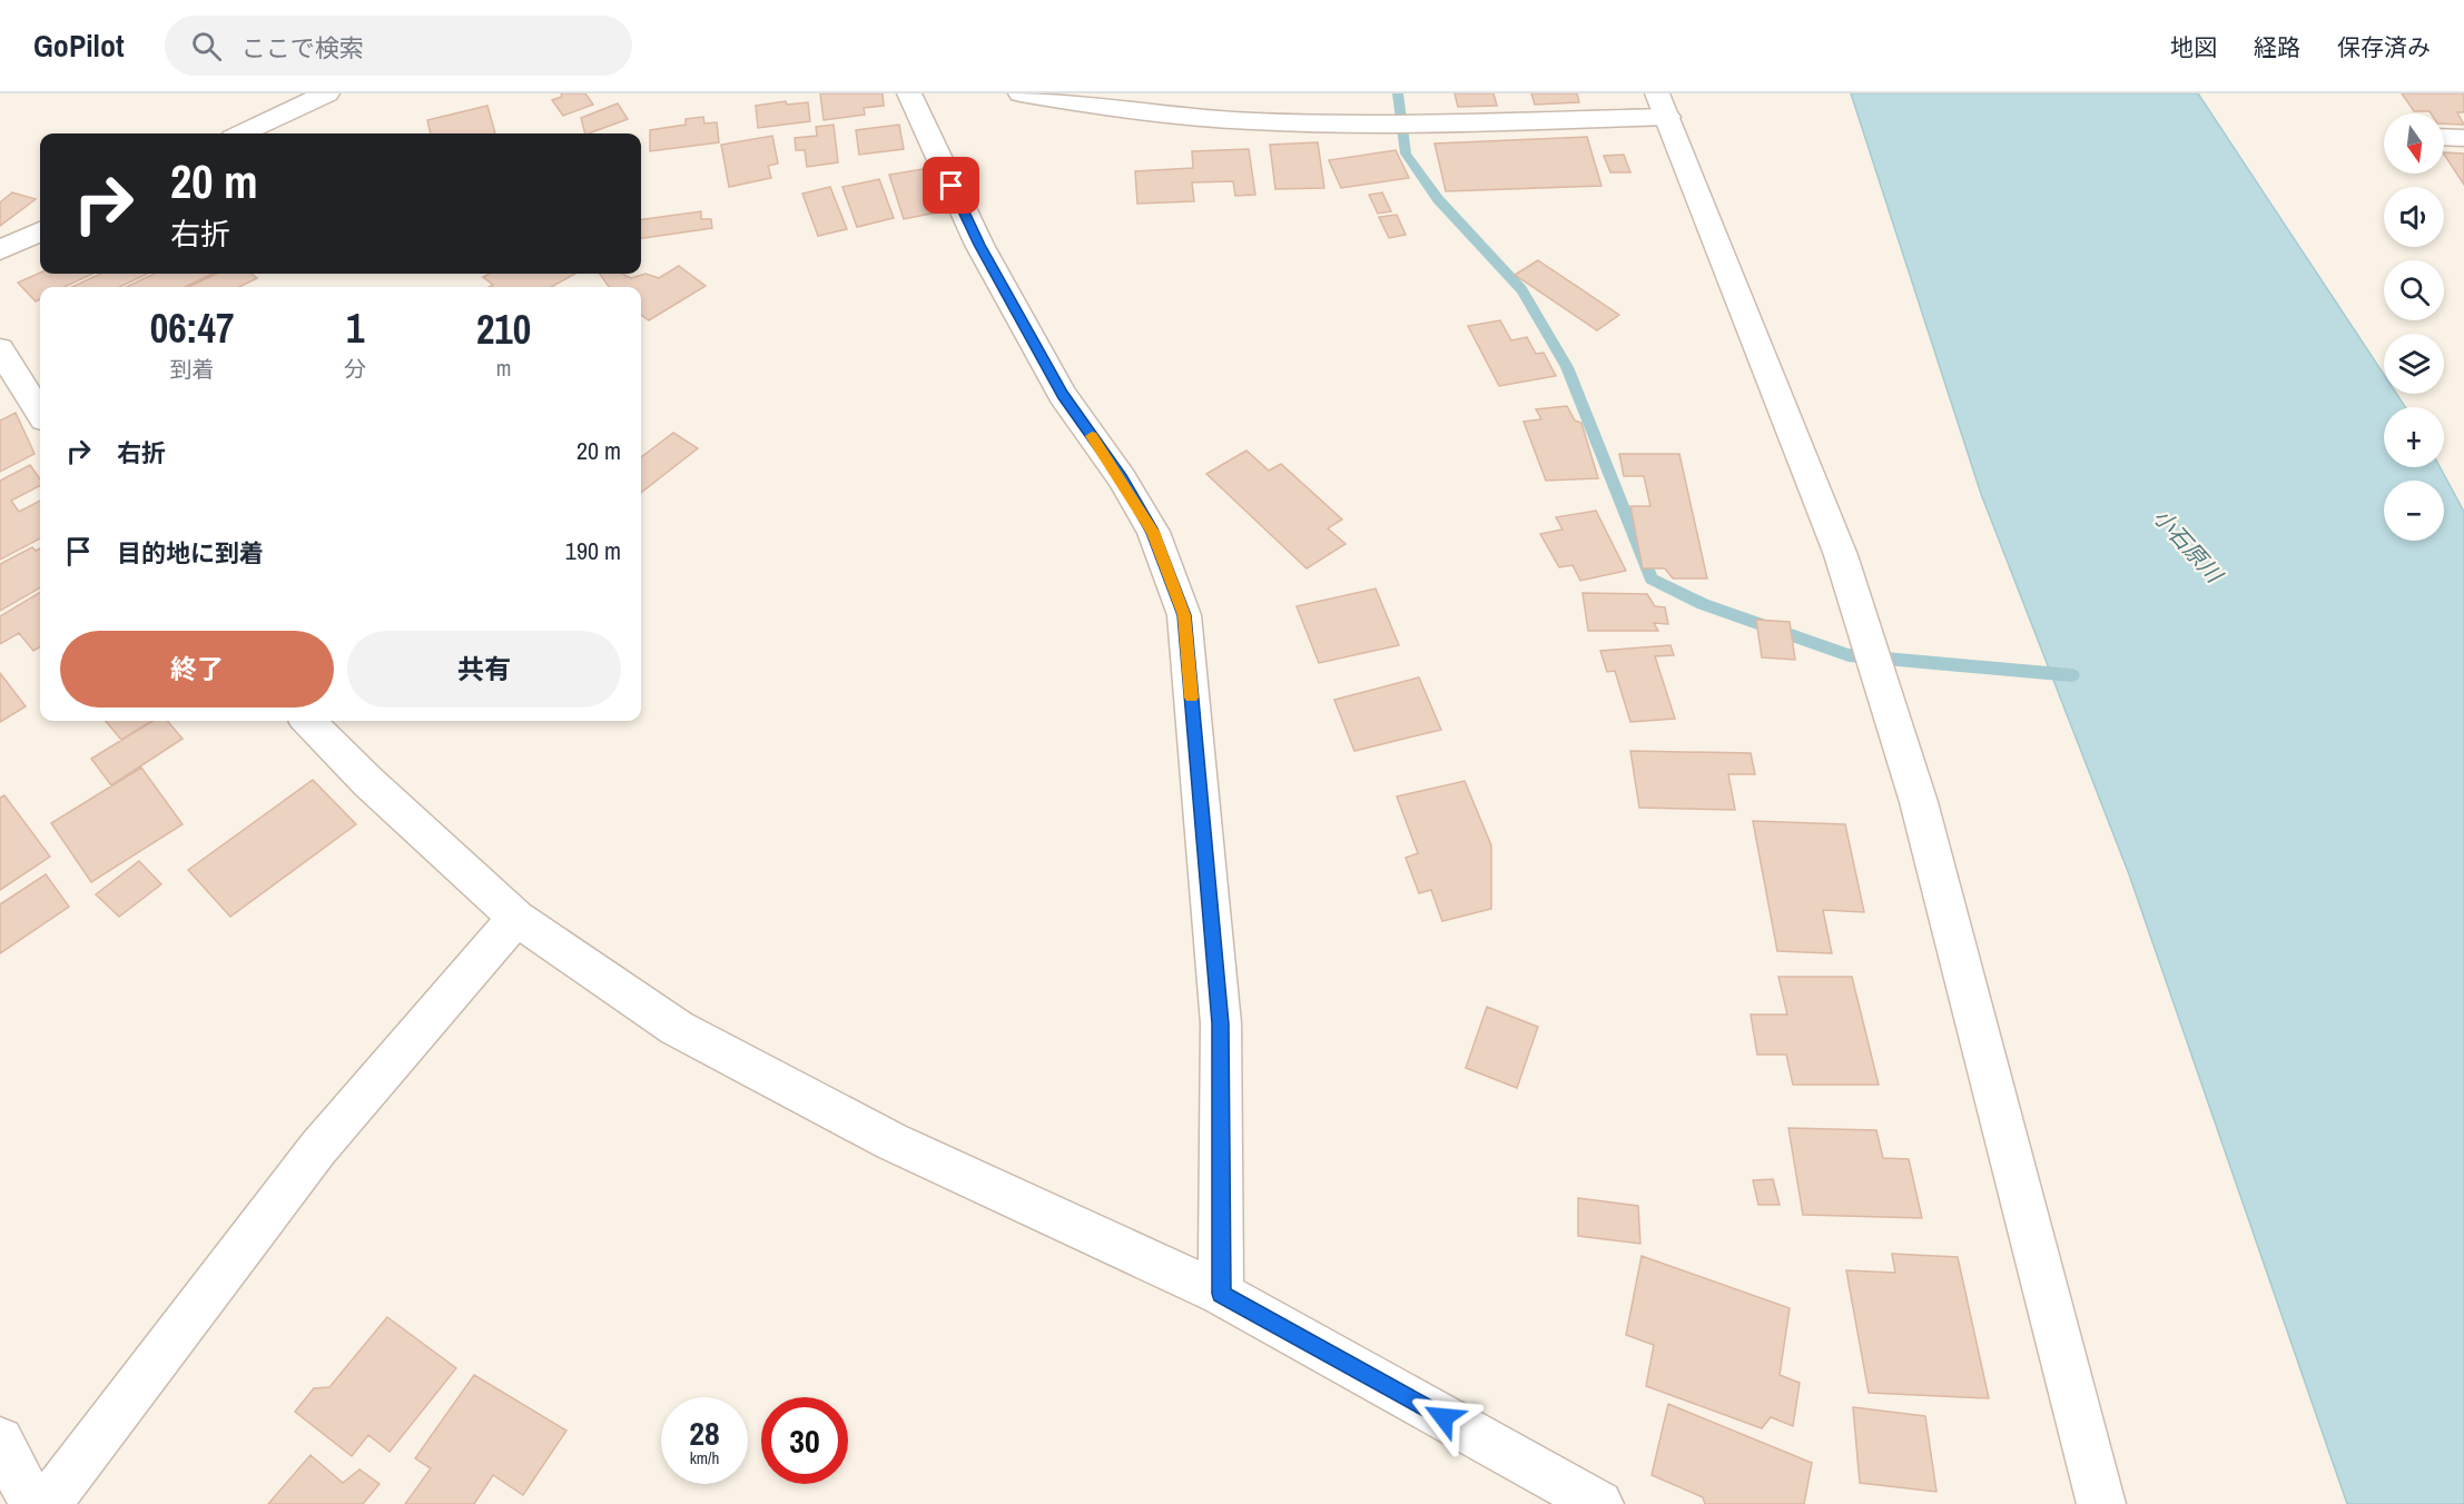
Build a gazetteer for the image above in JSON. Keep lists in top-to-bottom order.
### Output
{
  "water": ["小石原川"],
  "north": "bottom",
  "page": {
    "header": "GoPilot",
    "search": "ここで検索",
    "nav": ["地図", "経路", "保存済み"],
    "map_buttons": ["+", "−"],
    "turn": ["20 m", "右折"],
    "eta": [
      "06:47",
      "到着",
      "1",
      "分",
      "210",
      "m"
    ],
    "list": [
      {
        "name": "右折",
        "value": "20 m"
      },
      {
        "name": "目的地に到着",
        "value": "190 m"
      }
    ],
    "buttons": ["終了", "共有"],
    "speed": "28 km/h",
    "limit": "30"
  }
}
